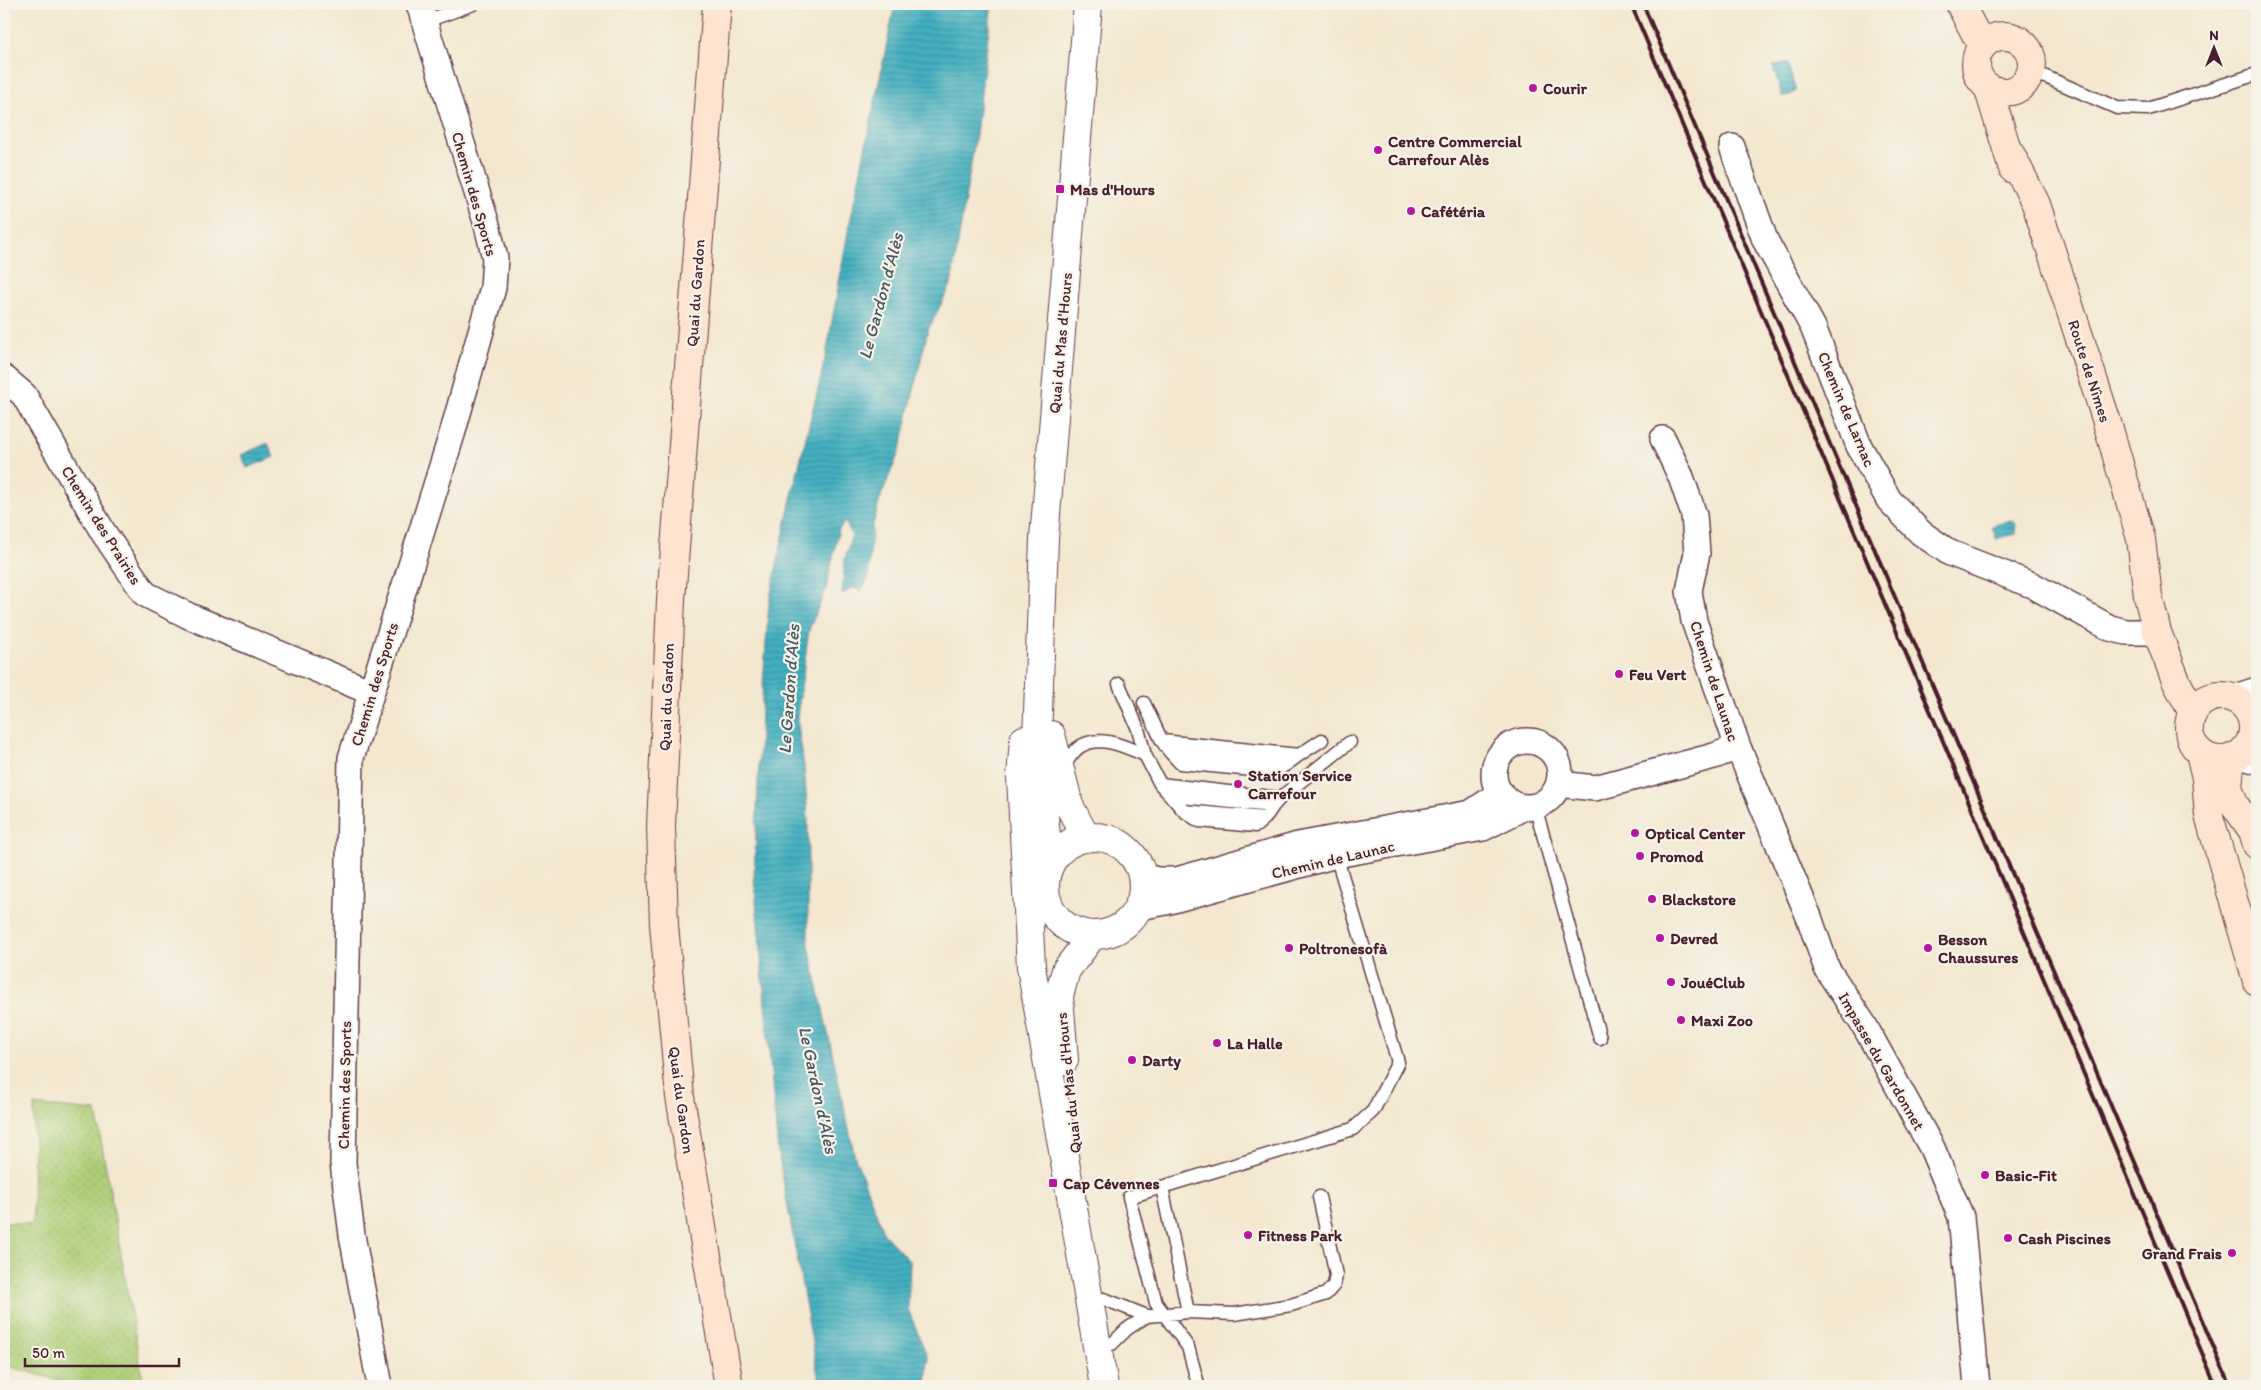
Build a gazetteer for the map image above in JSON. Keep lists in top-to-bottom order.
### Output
{
  "streets": {
    "main road": ["Quai du Gardon", "Route de Nîmes"],
    "street": [
      "Chemin des Sports",
      "Quai du Mas d'Hours",
      "Chemin de Larnac",
      "Chemin des Prairies",
      "Chemin de Launac",
      "Impasse du Gardonnet"
    ]
  },
  "crossings": [
    ["Chemin des Sports", "Chemin des Prairies"],
    ["Quai du Mas d'Hours", "Chemin de Launac"],
    ["Route de Nîmes", "Chemin de Larnac"],
    ["Chemin de Launac", "Impasse du Gardonnet"]
  ],
  "water": ["Le Gardon d'Alès"],
  "places": {
    "other": [
      "Courir",
      "Centre Commercial Carrefour Alès",
      "Cafétéria",
      "Feu Vert",
      "Station Service Carrefour",
      "Optical Center",
      "Promod",
      "Blackstore",
      "Devred",
      "Poltronesofà",
      "Besson Chaussures",
      "JouéClub",
      "Maxi Zoo",
      "La Halle",
      "Darty",
      "Basic-Fit",
      "Fitness Park",
      "Cash Piscines",
      "Grand Frais"
    ],
    "transit": ["Mas d'Hours", "Cap Cévennes"]
  },
  "scale_bar": "50 m",
  "north": "top"
}
